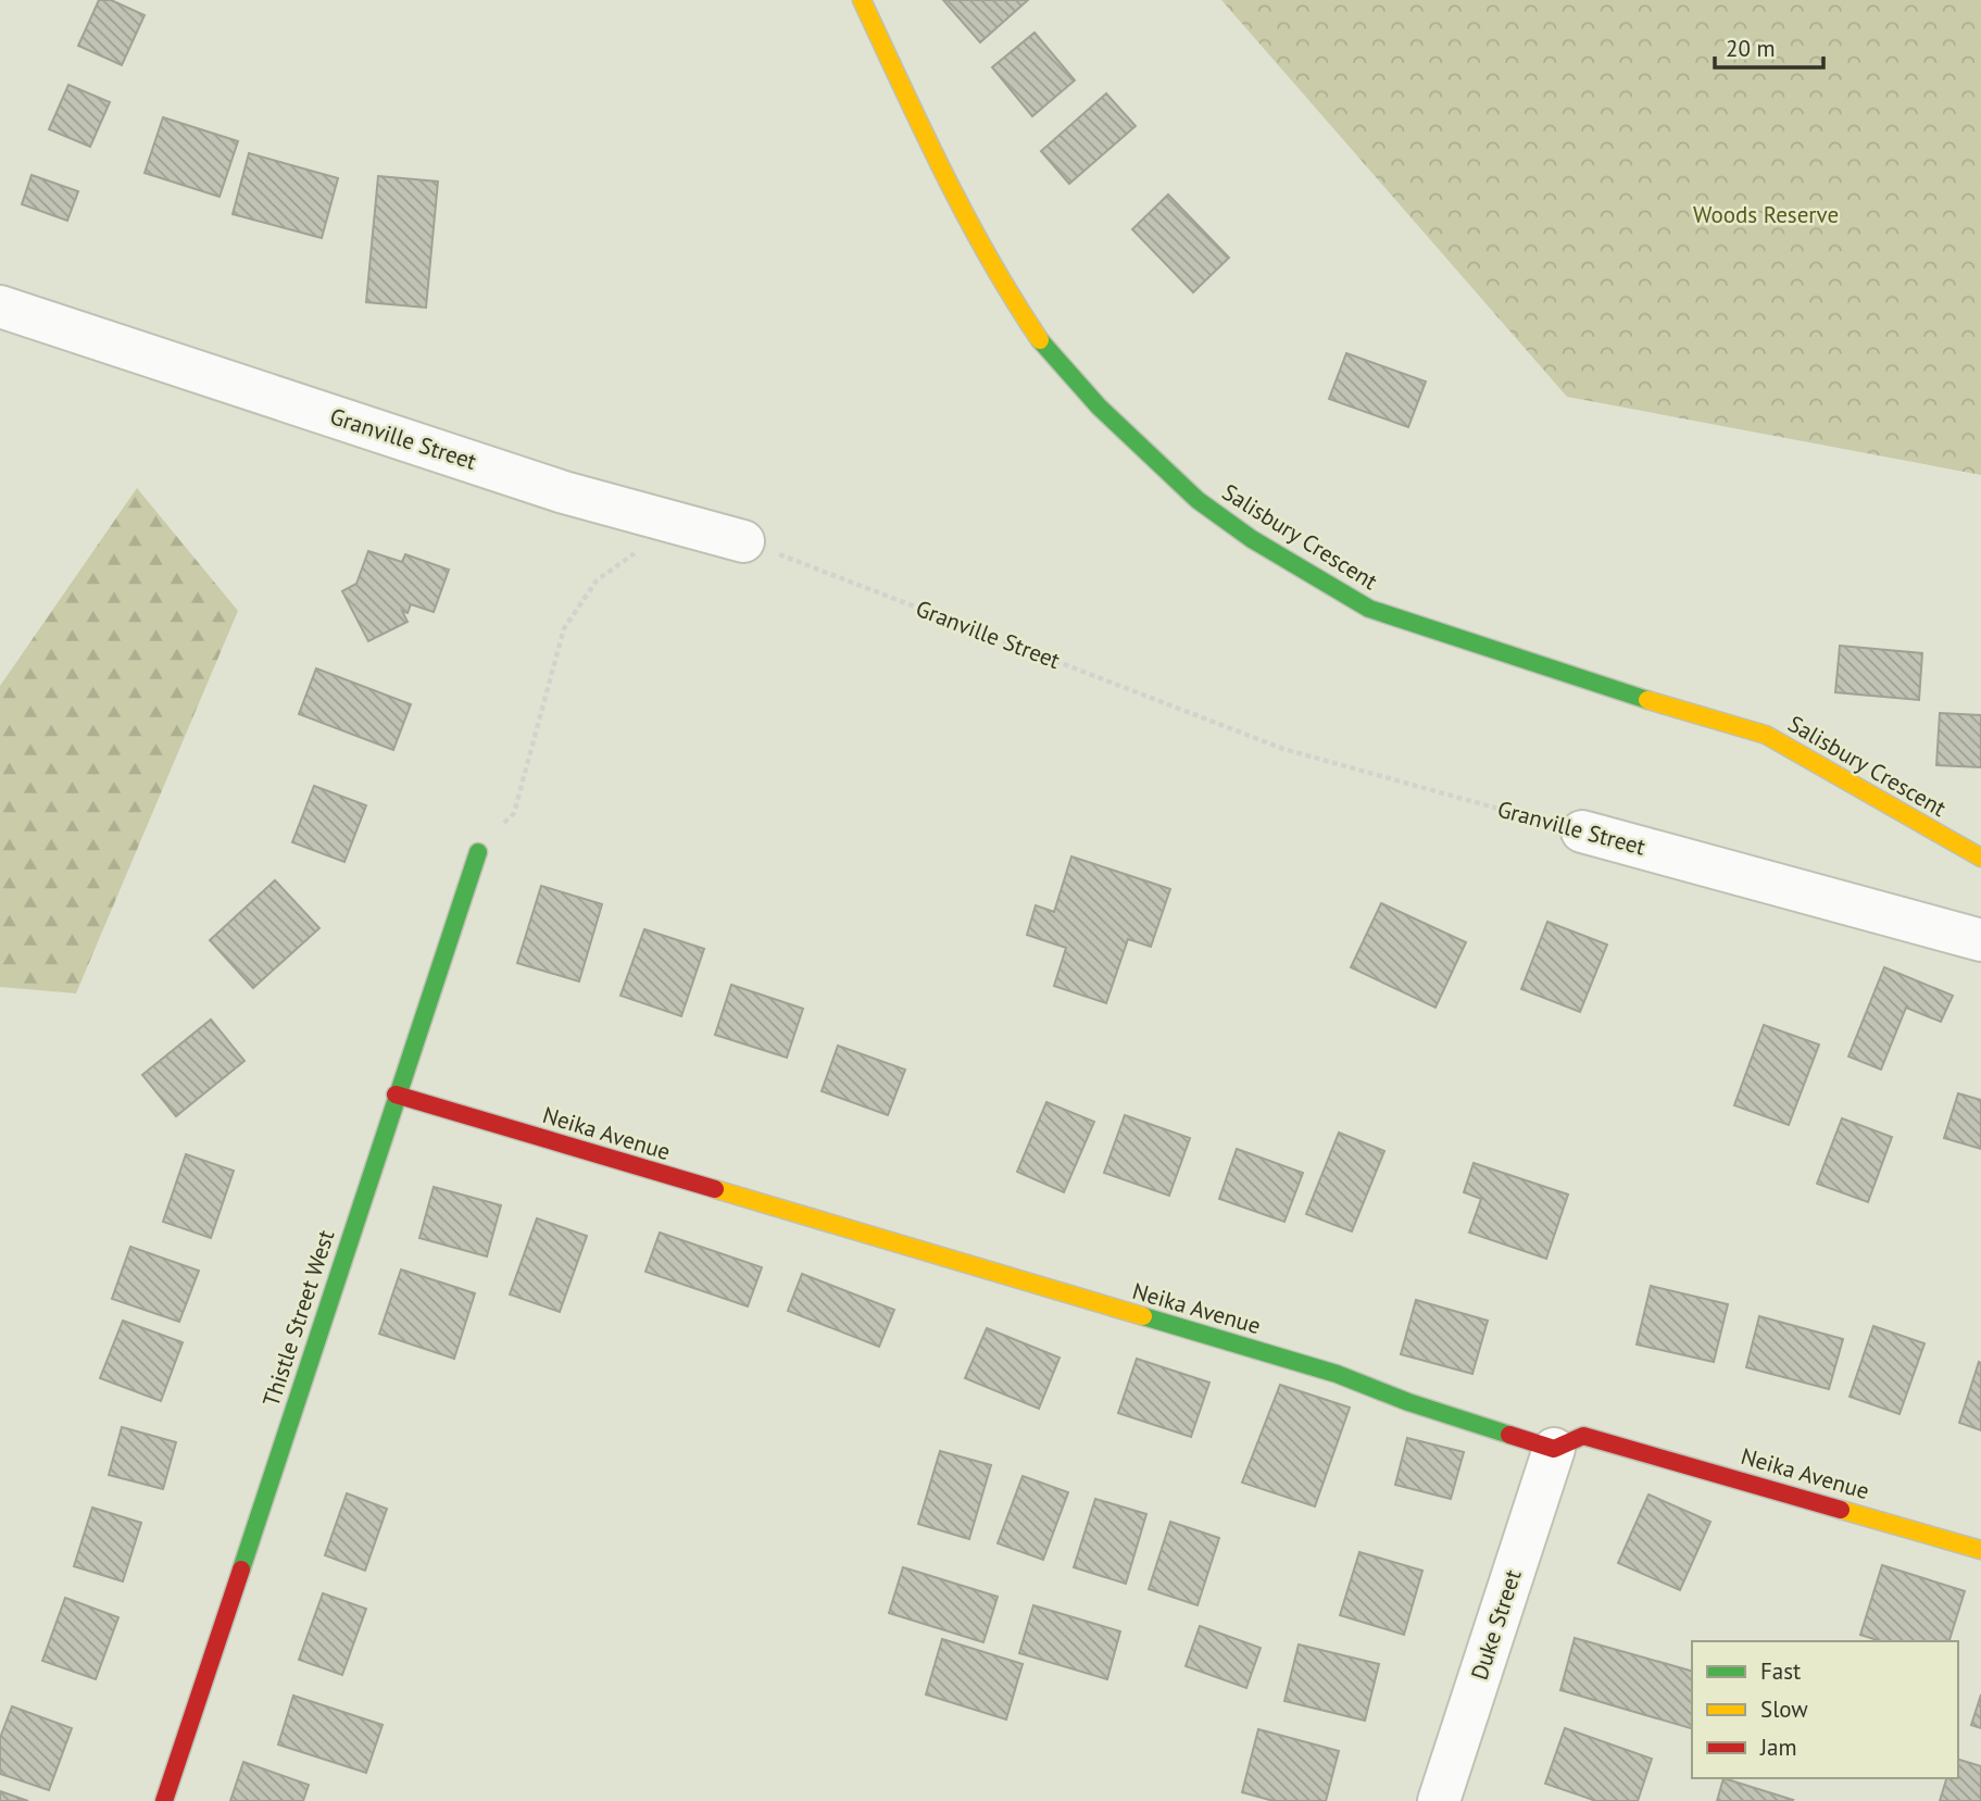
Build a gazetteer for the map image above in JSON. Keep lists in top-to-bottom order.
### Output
{
  "streets": {
    "street": [
      "Granville Street",
      "Salisbury Crescent",
      "Neika Avenue",
      "Thistle Street West",
      "Duke Street"
    ]
  },
  "crossings": [
    ["Neika Avenue", "Thistle Street West"],
    ["Neika Avenue", "Duke Street"]
  ],
  "parks": ["Woods Reserve"],
  "legend": ["Fast", "Slow", "Jam"],
  "scale_bar": "20 m"
}
